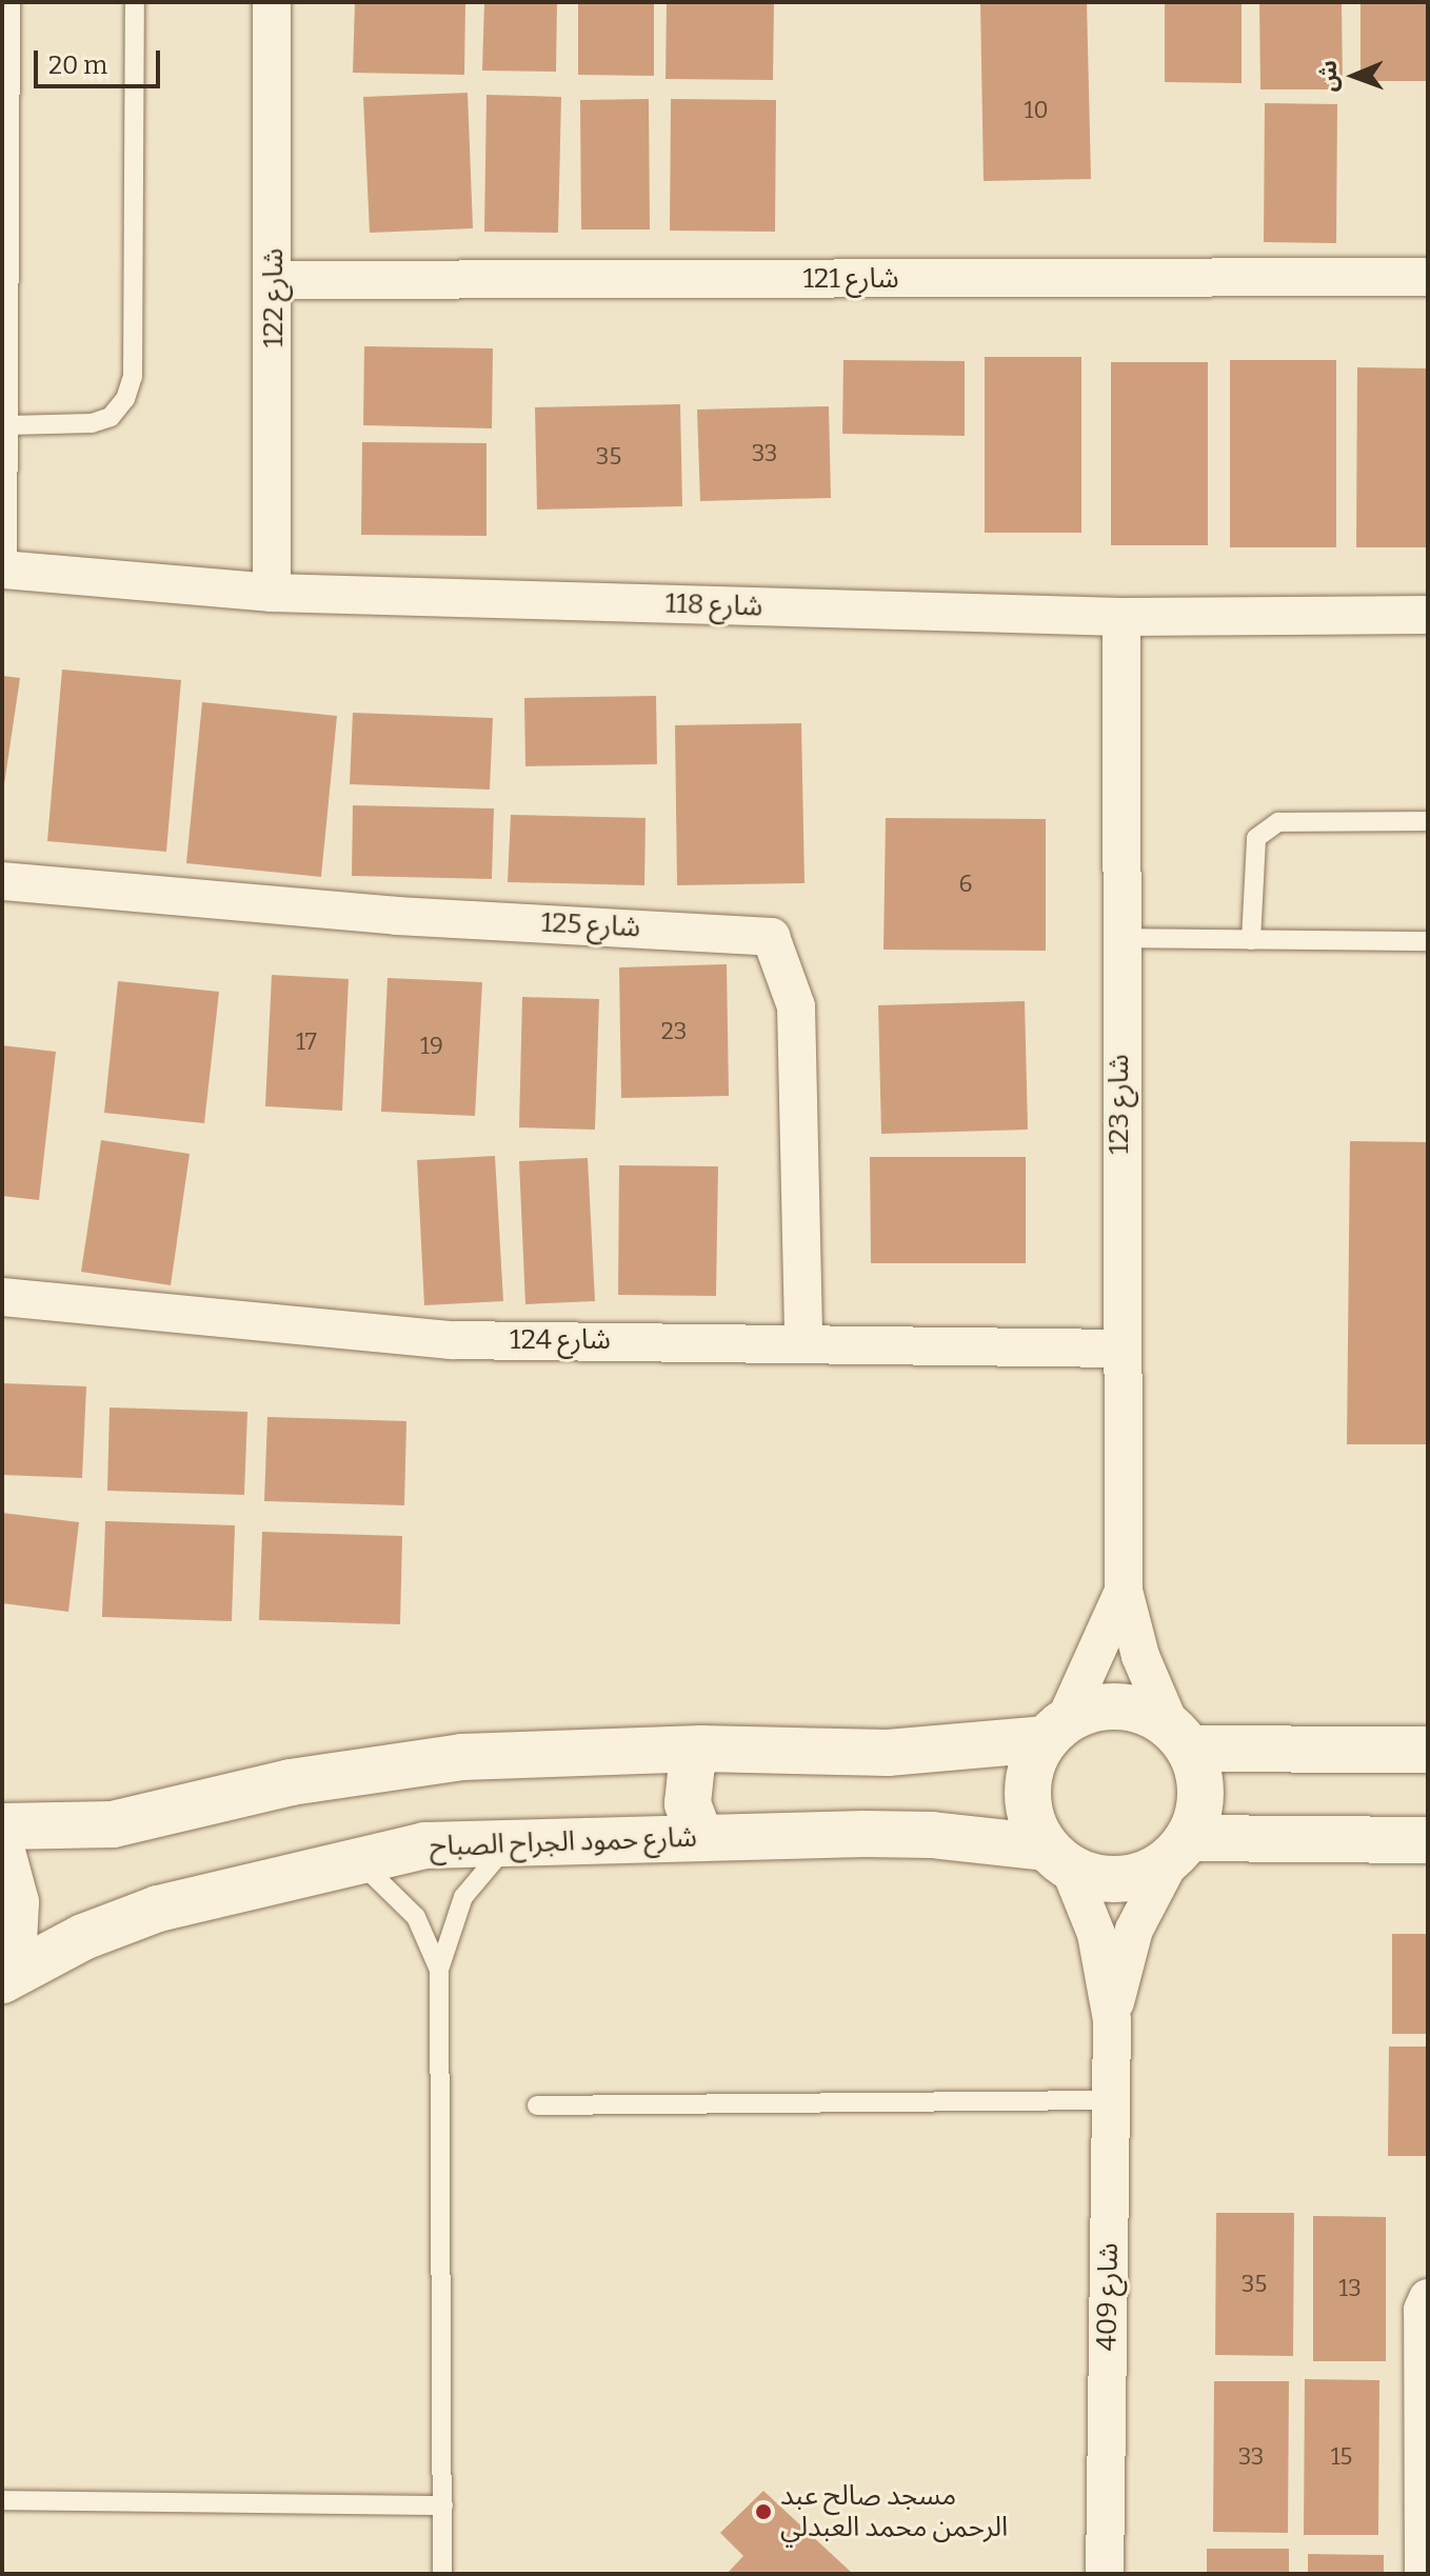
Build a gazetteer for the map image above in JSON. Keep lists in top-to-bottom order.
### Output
{
  "streets": {
    "street": [
      "شارع 121",
      "شارع 122",
      "شارع 118",
      "شارع 125",
      "شارع 123",
      "شارع 124",
      "شارع حمود الجراح الصباح",
      "شارع 409"
    ]
  },
  "crossings": [
    ["شارع 121", "شارع 122"],
    ["شارع 122", "شارع 118"],
    ["شارع 118", "شارع 123"],
    ["شارع 125", "شارع 124"],
    ["شارع 123", "شارع 124"],
    ["شارع 123", "شارع حمود الجراح الصباح"],
    ["شارع 123", "شارع 409"],
    ["شارع حمود الجراح الصباح", "شارع 409"]
  ],
  "places": ["مسجد صالح عبد الرحمن محمد العبدلي"],
  "house_numbers": [
    "10",
    "33",
    "35",
    "6",
    "23",
    "17",
    "19",
    "35",
    "13",
    "33",
    "15"
  ],
  "scale_bar": "20 m",
  "north": "left"
}
